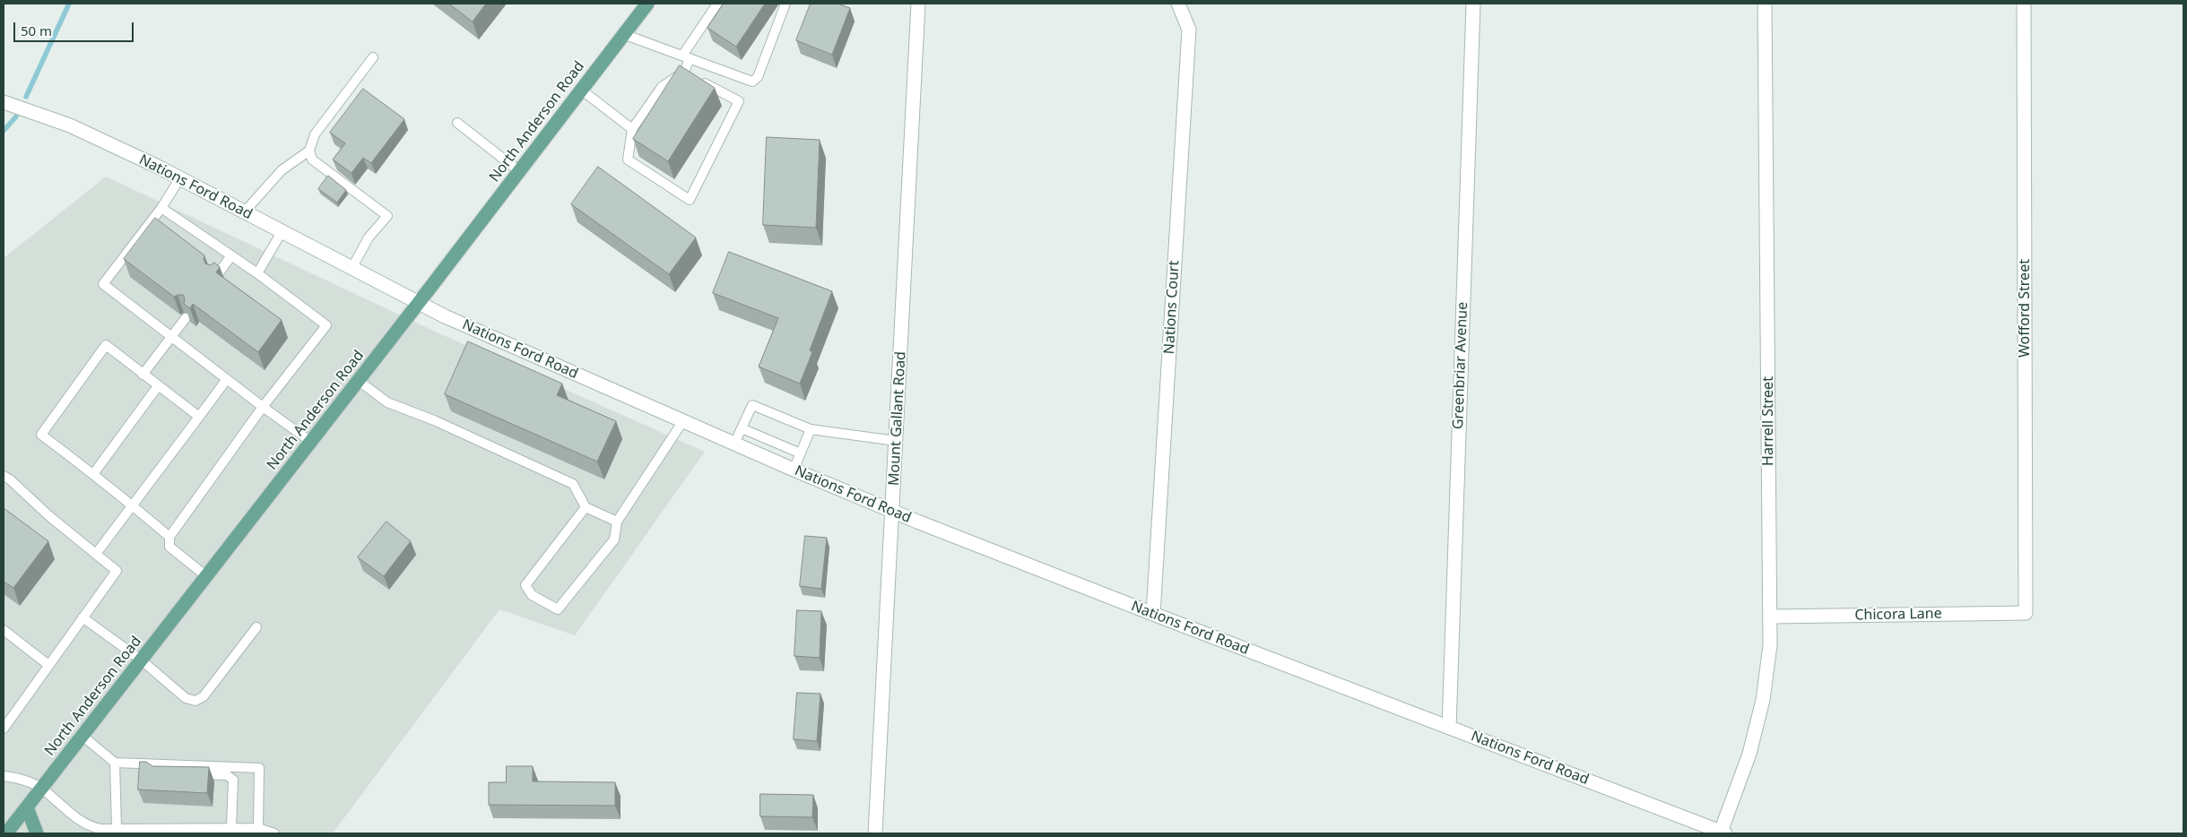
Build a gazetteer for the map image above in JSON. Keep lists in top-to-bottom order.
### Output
{
  "streets": {
    "main road": ["North Anderson Road"],
    "street": [
      "Nations Ford Road",
      "Nations Court",
      "Wofford Street",
      "Greenbriar Avenue",
      "Mount Gallant Road",
      "Harrell Street",
      "Chicora Lane"
    ]
  },
  "crossings": [
    ["North Anderson Road", "Nations Ford Road"],
    ["Nations Ford Road", "Nations Court"],
    ["Nations Ford Road", "Greenbriar Avenue"],
    ["Nations Ford Road", "Mount Gallant Road"],
    ["Nations Ford Road", "Harrell Street"],
    ["Wofford Street", "Chicora Lane"],
    ["Harrell Street", "Chicora Lane"]
  ],
  "scale_bar": "50 m"
}
